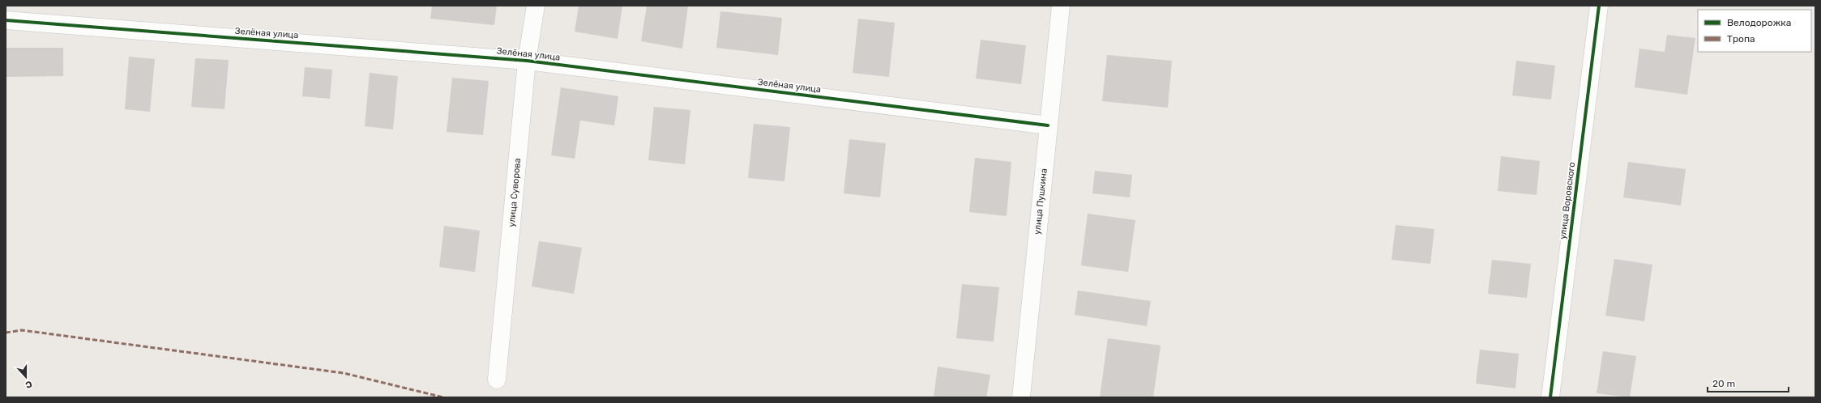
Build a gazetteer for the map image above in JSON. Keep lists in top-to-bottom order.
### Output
{
  "streets": {
    "street": [
      "Зелёная улица",
      "улица Суворова",
      "улица Воровского",
      "улица Пушкина"
    ]
  },
  "crossings": [
    ["Зелёная улица", "улица Суворова"],
    ["Зелёная улица", "улица Пушкина"]
  ],
  "legend": ["Велодорожка", "Тропа"],
  "scale_bar": "20 m",
  "north": "bottom"
}
